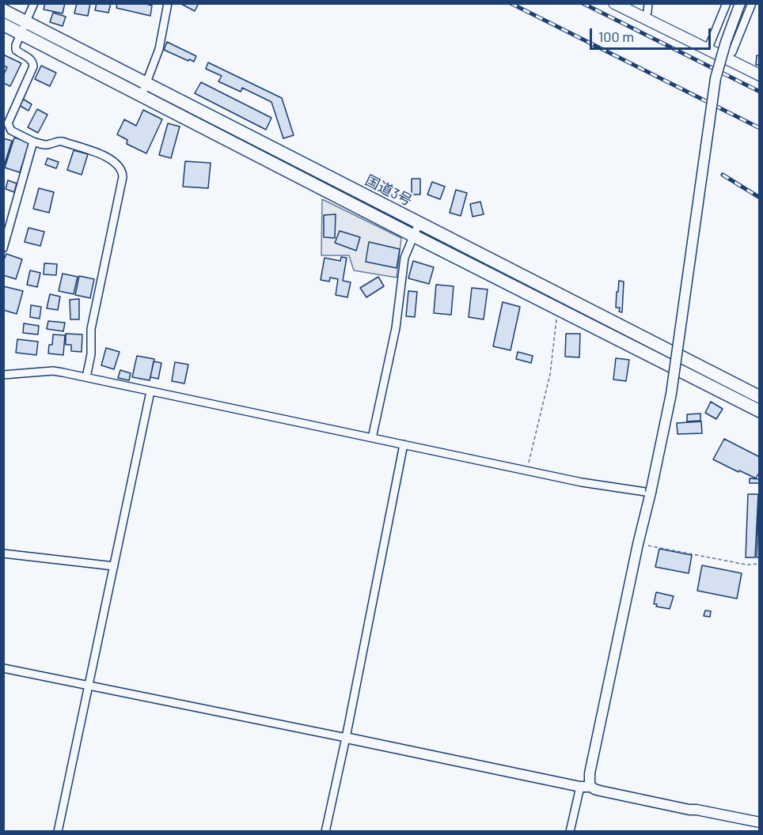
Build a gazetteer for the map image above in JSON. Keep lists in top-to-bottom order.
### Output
{
  "streets": {
    "highway": ["国道3号"]
  },
  "scale_bar": "100 m"
}
